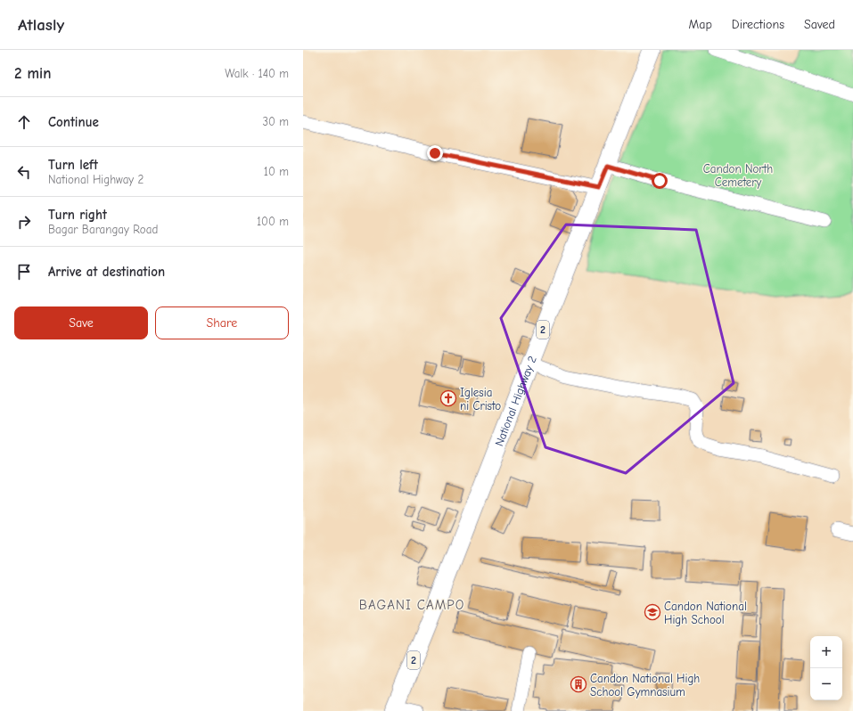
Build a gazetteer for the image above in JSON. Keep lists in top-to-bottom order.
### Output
{
  "streets": {
    "main road": ["2", "National Highway 2"]
  },
  "districts": ["BAGANI CAMPO"],
  "parks": ["Candon North Cemetery"],
  "places": {
    "church": ["Iglesia ni Cristo"],
    "school or university": ["Candon National High School"],
    "building": ["Candon National High School Gymnasium"]
  },
  "page": {
    "header": "Atlasly",
    "nav": ["Map", "Directions", "Saved"],
    "heading": ["2 min", "Walk · 140 m"],
    "list": [
      ["Continue", "30 m"],
      ["Turn left", "National Highway 2", "10 m"],
      ["Turn right", "Bagar Barangay Road", "100 m"],
      "Arrive at destination"
    ],
    "buttons": ["Save", "Share"],
    "map_buttons": ["+", "−"]
  }
}
